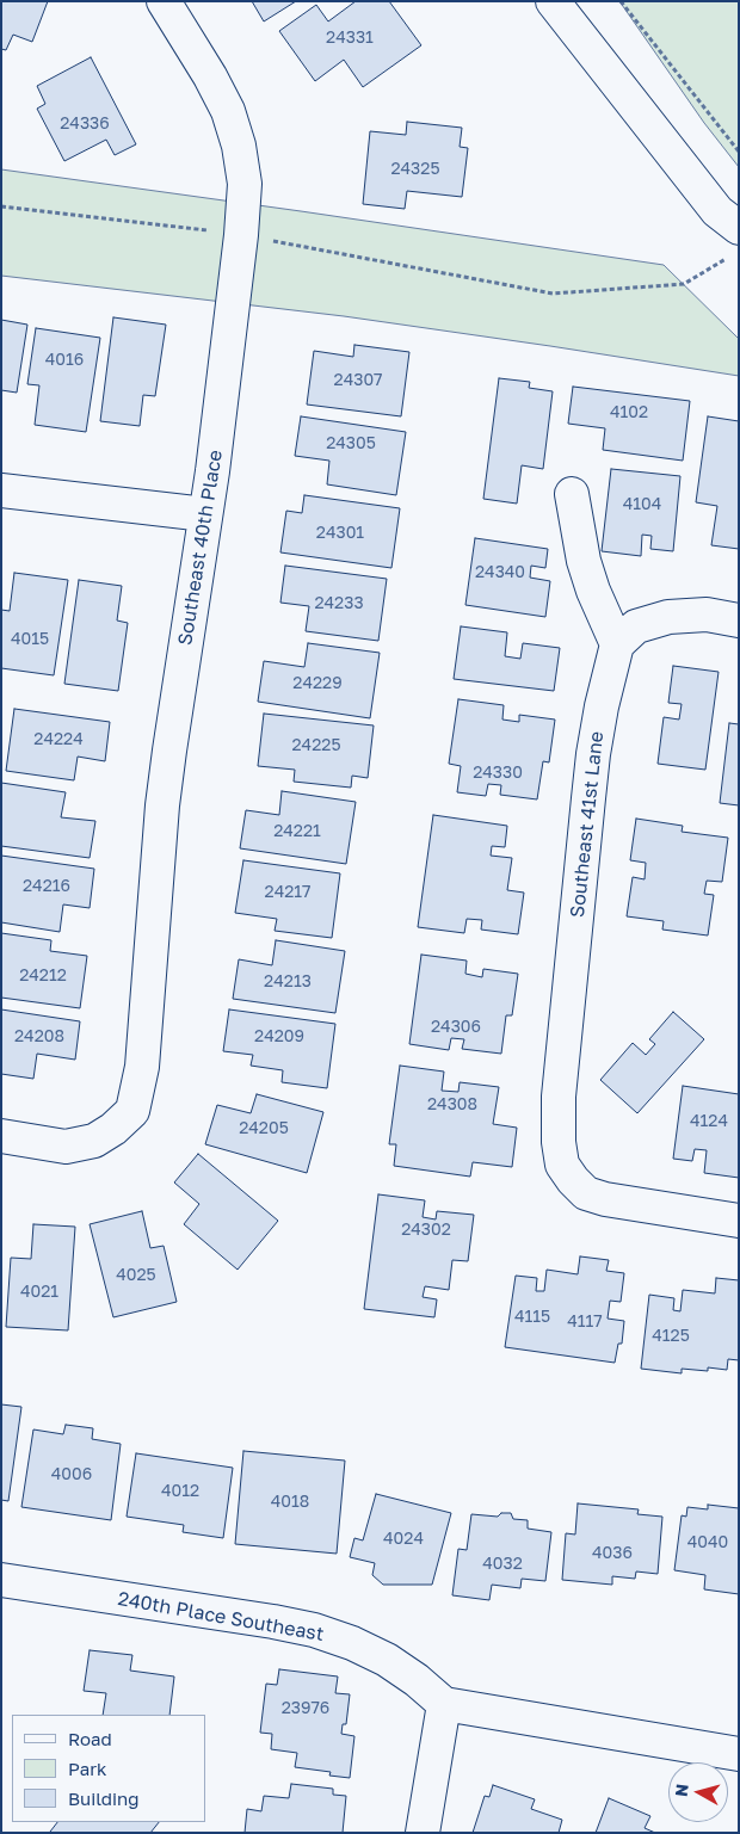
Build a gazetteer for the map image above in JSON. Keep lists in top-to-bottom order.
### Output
{
  "streets": {
    "street": ["Southeast 40th Place", "Southeast 41st Lane", "240th Place Southeast"]
  },
  "house_numbers": [
    "24331",
    "24336",
    "24325",
    "4016",
    "24307",
    "4102",
    "24305",
    "4104",
    "24301",
    "24340",
    "24233",
    "4015",
    "24229",
    "24224",
    "24225",
    "24330",
    "24221",
    "24216",
    "24217",
    "24212",
    "24213",
    "24306",
    "24208",
    "24209",
    "24308",
    "4124",
    "24205",
    "24302",
    "4025",
    "4021",
    "4115",
    "4117",
    "4125",
    "4006",
    "4012",
    "4018",
    "4024",
    "4040",
    "4036",
    "4032",
    "23976"
  ],
  "legend": ["Road", "Park", "Building"],
  "north": "left"
}
